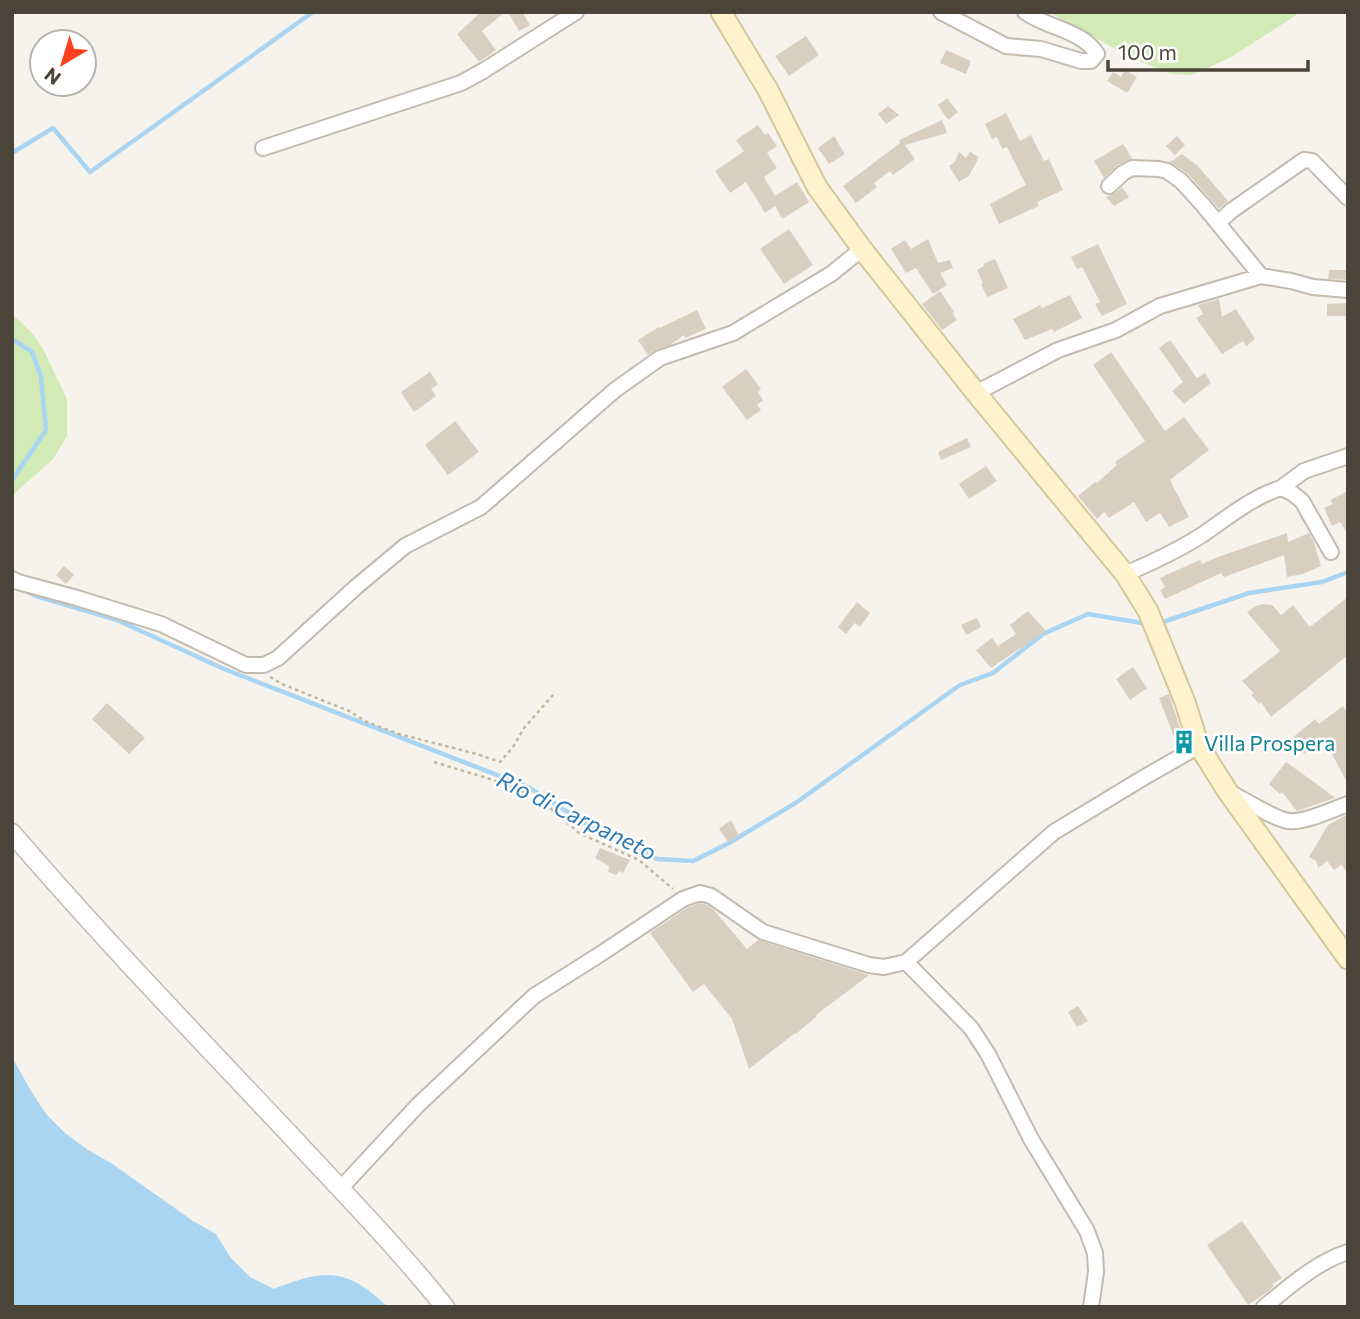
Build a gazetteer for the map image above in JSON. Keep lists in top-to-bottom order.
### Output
{
  "water": ["Rio di Carpaneto"],
  "places": {
    "building": ["Villa Prospera"]
  },
  "scale_bar": "100 m",
  "north": "bottom left"
}
